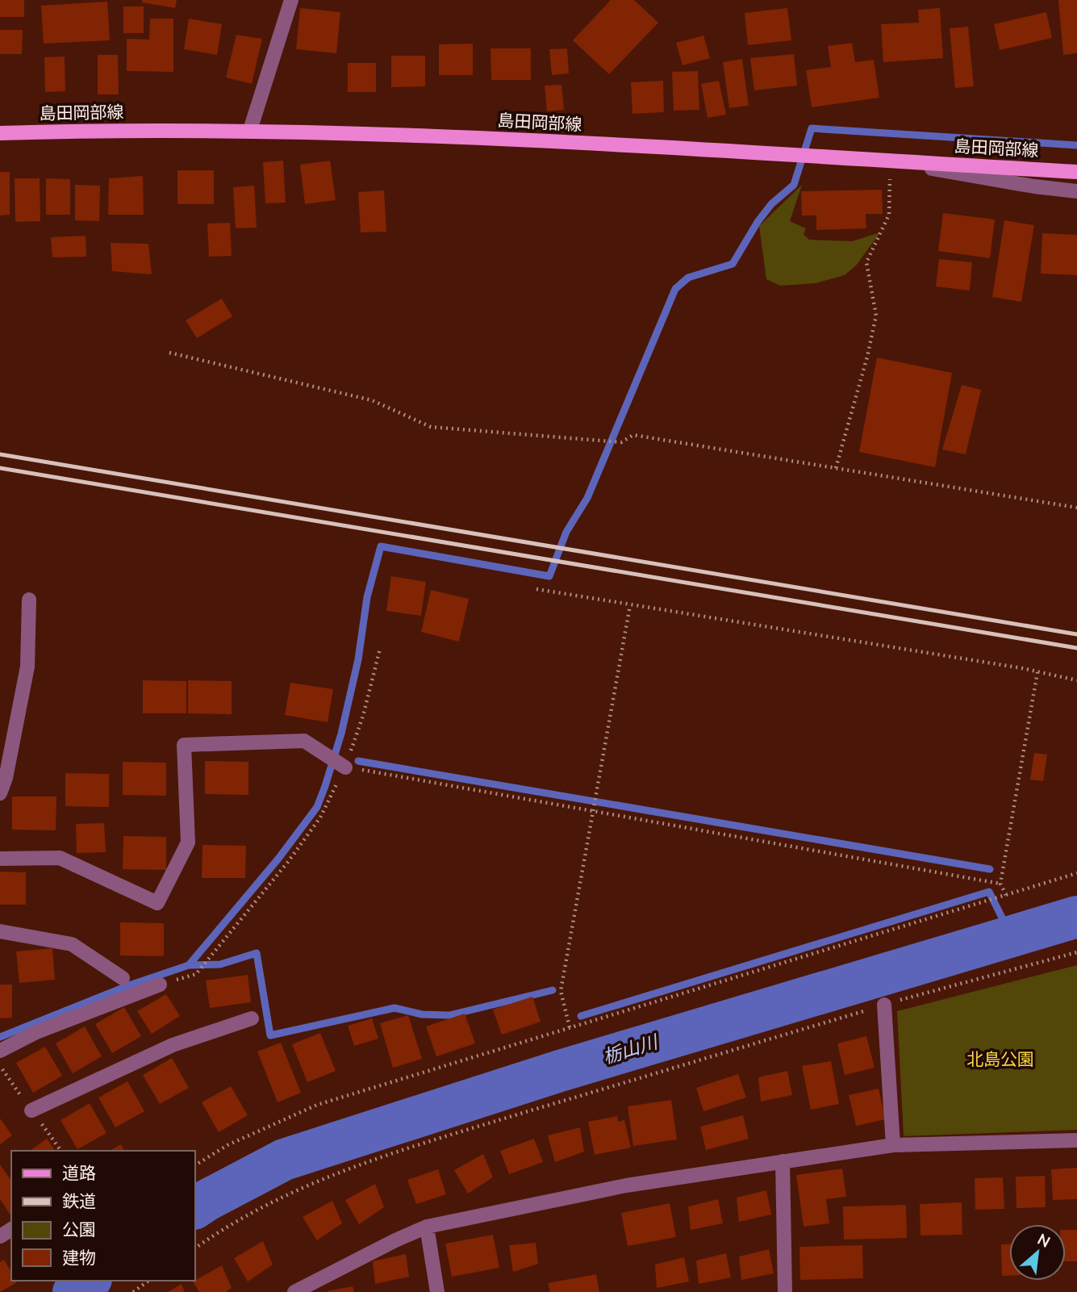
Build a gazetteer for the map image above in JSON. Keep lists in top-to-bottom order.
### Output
{
  "streets": {
    "main road": ["島田岡部線"]
  },
  "water": ["栃山川"],
  "parks": ["北島公園"],
  "legend": [
    "道路",
    "鉄道",
    "公園",
    "建物"
  ],
  "north": "top right"
}
